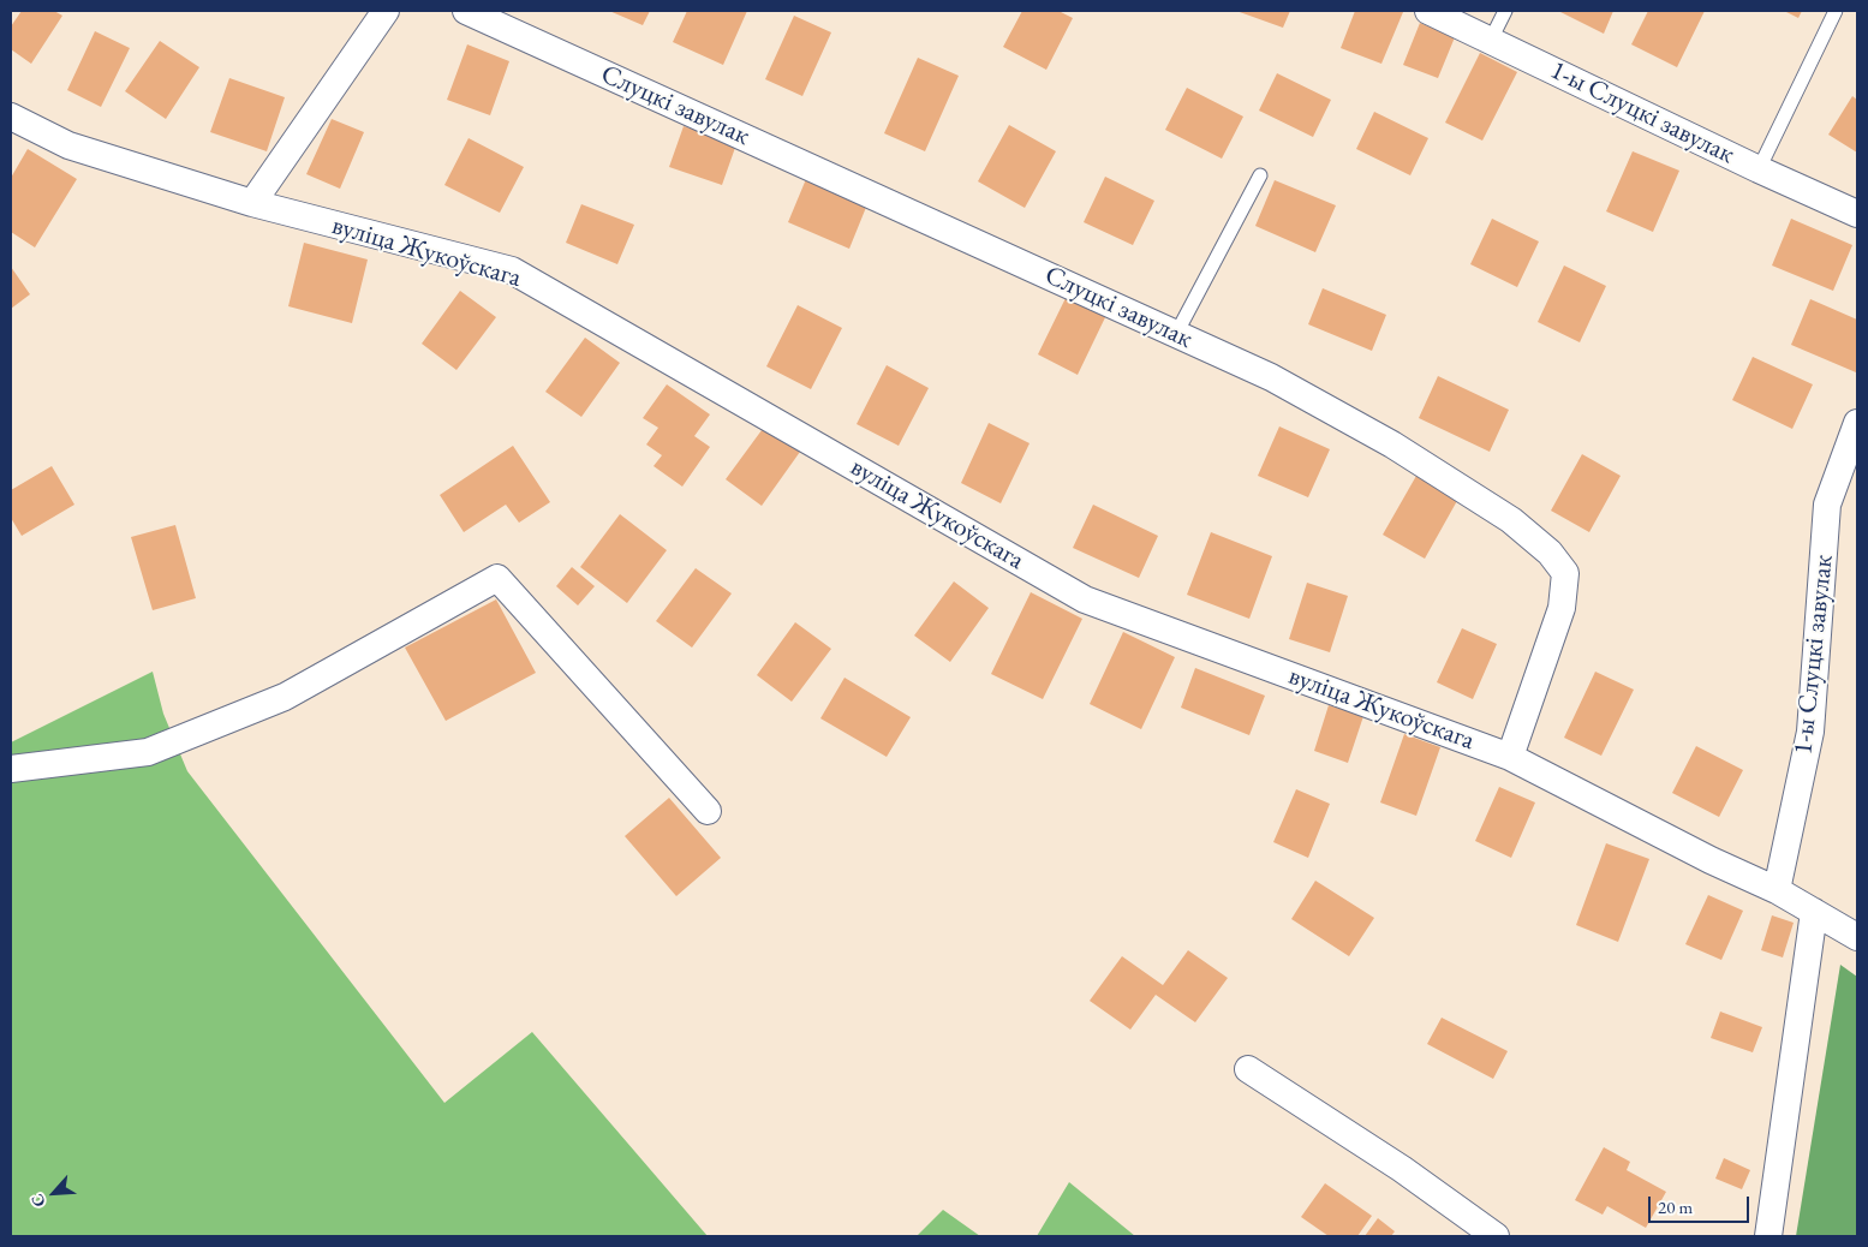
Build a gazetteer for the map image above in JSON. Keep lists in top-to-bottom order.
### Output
{
  "streets": {
    "street": ["Слуцкі завулак", "1-ы Слуцкі завулак", "вуліца Жукоўскага"]
  },
  "crossings": [
    ["Слуцкі завулак", "вуліца Жукоўскага"],
    ["1-ы Слуцкі завулак", "вуліца Жукоўскага"]
  ],
  "scale_bar": "20 m",
  "north": "bottom left"
}
